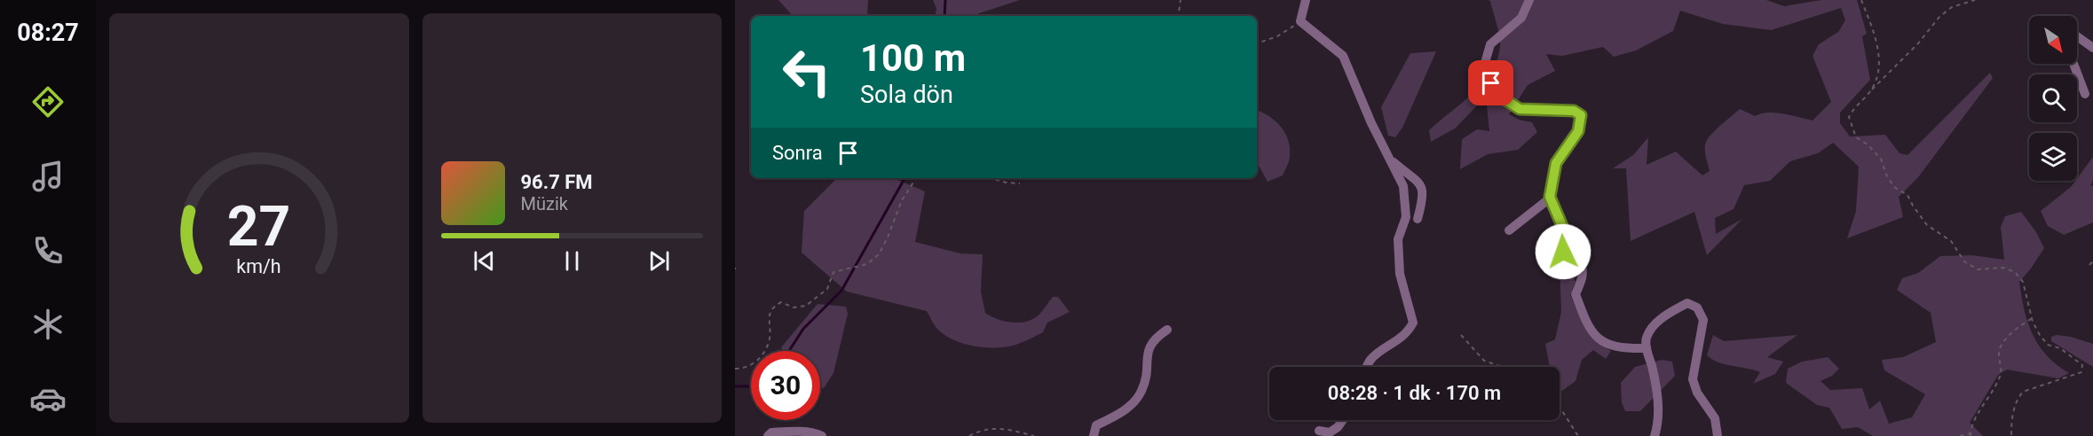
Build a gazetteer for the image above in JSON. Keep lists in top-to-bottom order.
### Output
{
  "north": "bottom right",
  "page": {
    "tabs": "08:27",
    "turn": ["100 m", "Sola dön"],
    "then": "Sonra",
    "song": ["96.7 FM", "Müzik"],
    "limit": "30",
    "trip": "08:28 · 1 dk · 170 m",
    "gauge": ["27", "km/h"]
  }
}
